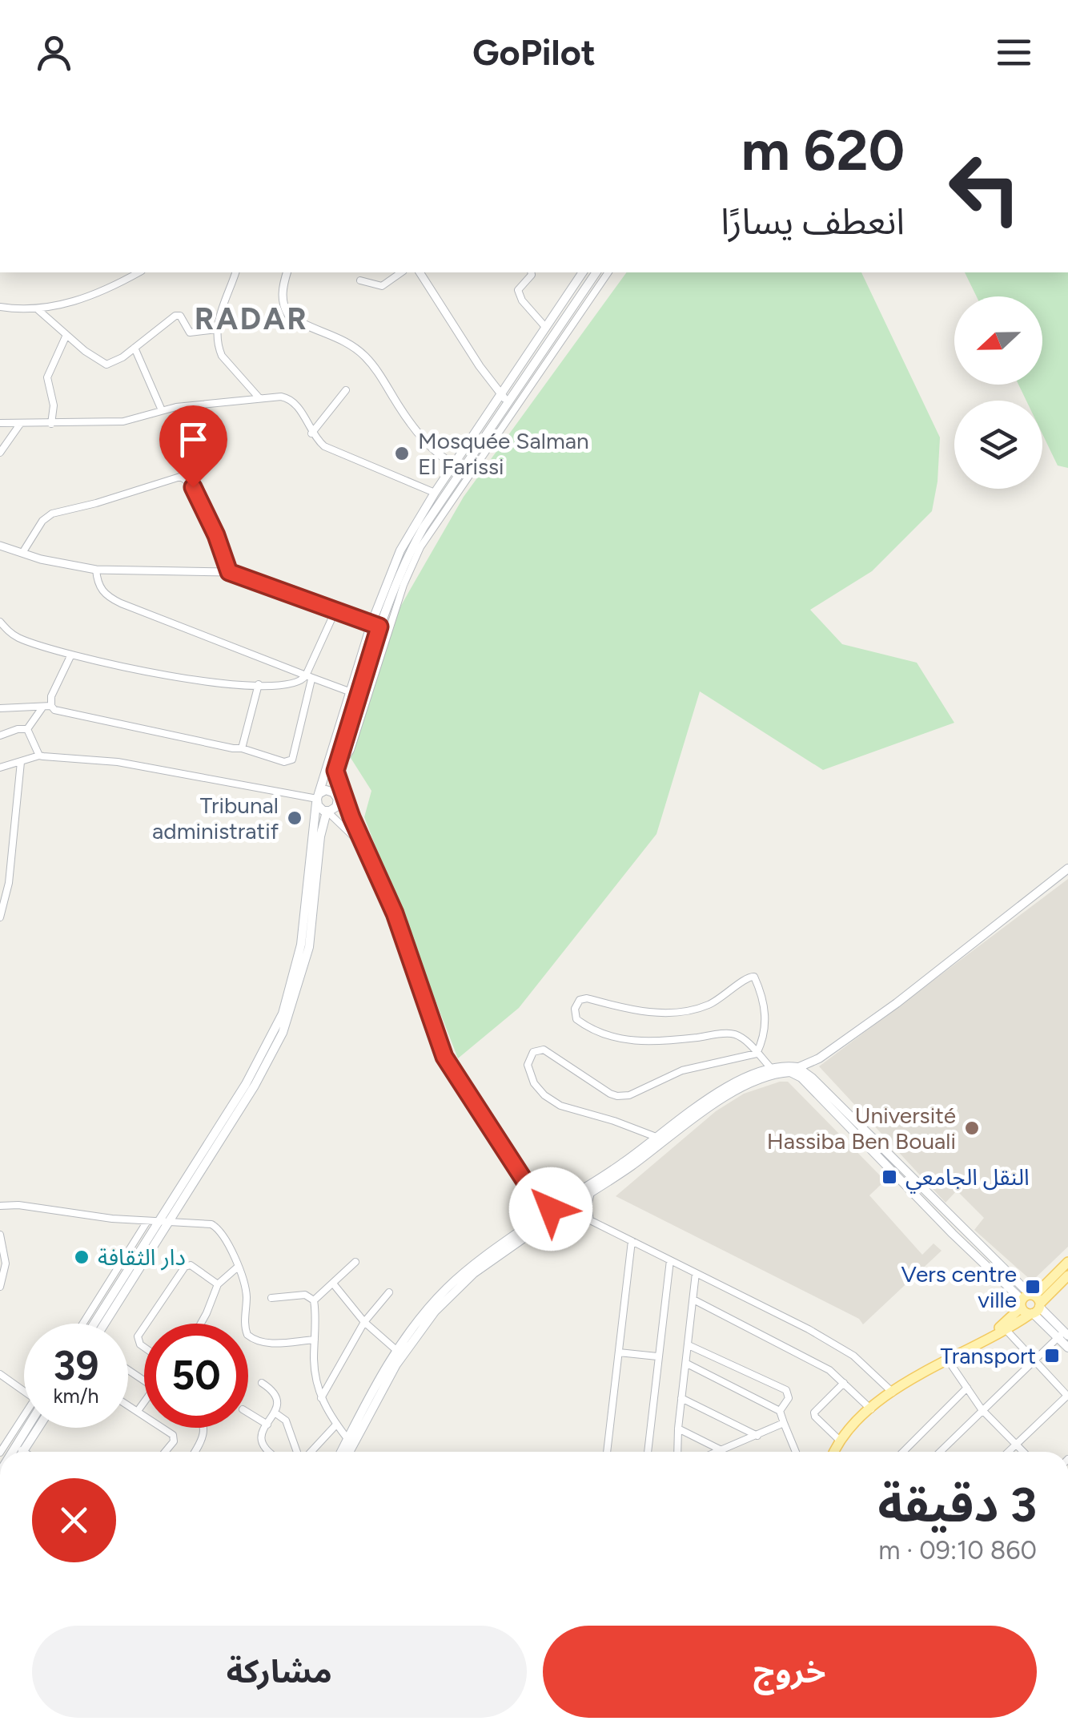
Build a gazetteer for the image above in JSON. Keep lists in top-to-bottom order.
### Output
{
  "districts": ["RADAR"],
  "places": {
    "other": [
      "Mosquée Salman El Farissi",
      "Tribunal administratif",
      "Université Hassiba Ben Bouali",
      "دار الثقافة"
    ],
    "transit": ["النقل الجامعي", "Vers centre ville", "Transport"]
  },
  "north": "left",
  "page": {
    "header": "GoPilot",
    "turn": ["620 m", "انعطف يسارًا"],
    "speed": "39 km/h",
    "limit": "50",
    "heading": ["3 دقيقة", "860 m · 09:10"],
    "buttons": ["خروج", "مشاركة"]
  }
}
